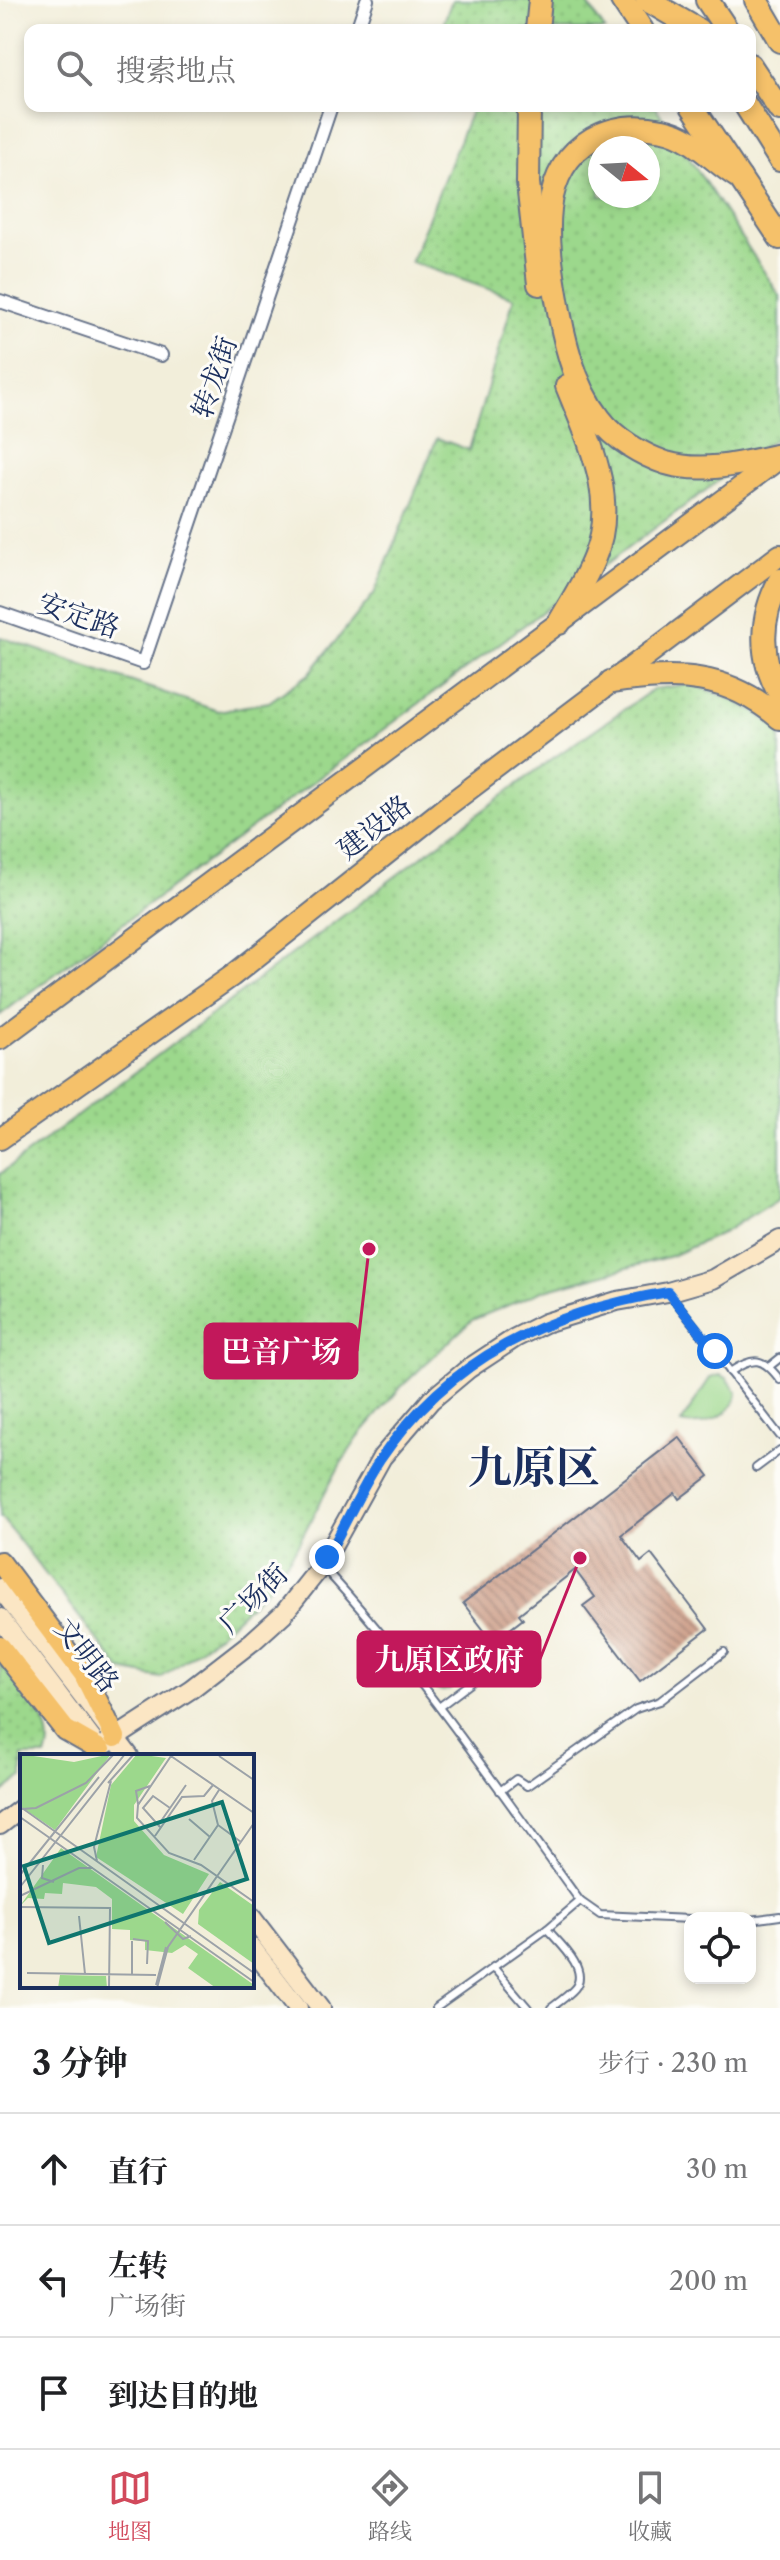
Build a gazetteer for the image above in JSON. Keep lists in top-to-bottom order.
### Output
{
  "streets": {
    "main road": ["建设路"],
    "street": [
      "转龙街",
      "安定路",
      "广场街",
      "文明路"
    ]
  },
  "crossings": [
    ["转龙街", "安定路"],
    ["广场街", "文明路"]
  ],
  "districts": ["九原区"],
  "places": ["巴音广场", "九原区政府"],
  "north": "right",
  "page": {
    "search": "搜索地点",
    "heading": ["3 分钟", "步行 · 230 m"],
    "list": [
      ["直行", "30 m"],
      ["左转", "广场街", "200 m"],
      "到达目的地"
    ],
    "nav": ["地图", "路线", "收藏"]
  }
}
